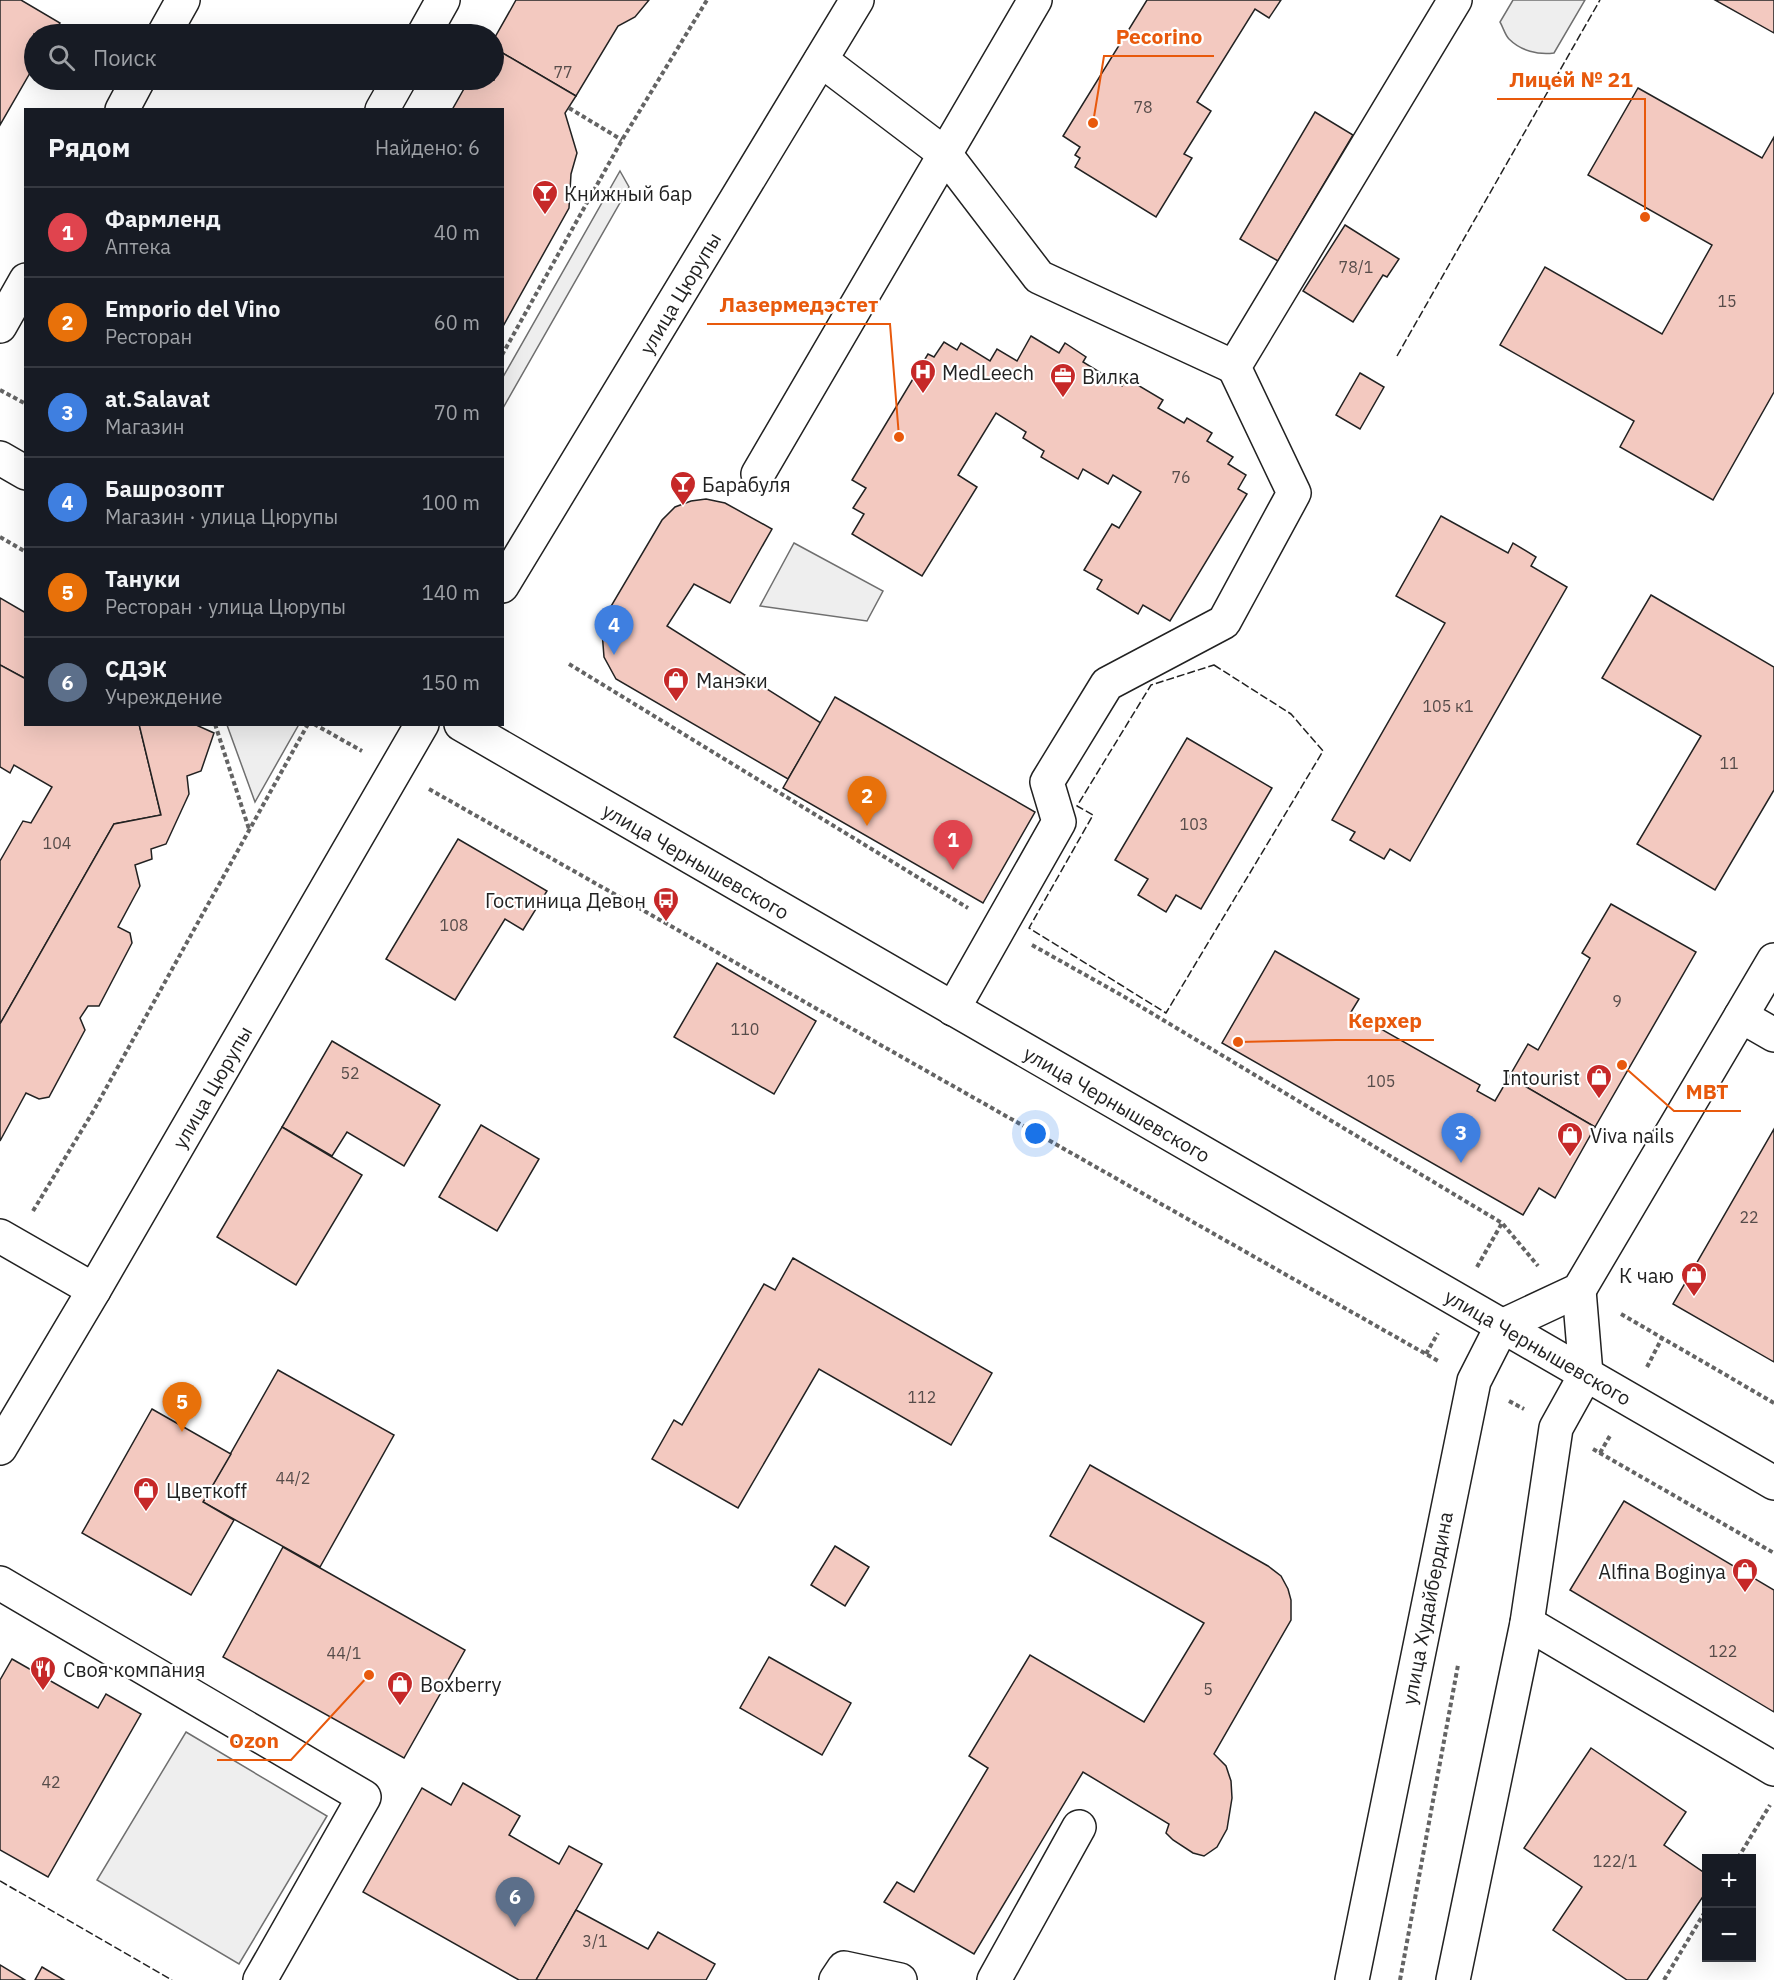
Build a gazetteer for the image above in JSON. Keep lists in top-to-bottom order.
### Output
{
  "streets": {
    "street": ["улица Цюрупы", "улица Чернышевского", "улица Худайбердина"]
  },
  "crossings": [
    ["улица Чернышевского", "улица Худайбердина"]
  ],
  "places": {
    "other": [
      "Pecorino",
      "Лицей № 21",
      "Лазермедэстет",
      "Керхер",
      "MBT",
      "Ozon"
    ],
    "bar": ["Книжный бар", "Барабуля"],
    "hospital": ["MedLeech"],
    "office": ["Вилка"],
    "shop": [
      "Манэки",
      "Intourist",
      "Viva nails",
      "К чаю",
      "Цветкoff",
      "Alfina Boginya",
      "Boxberry"
    ],
    "bus stop": ["Гостиница Девон"],
    "restaurant": ["Своя компания"]
  },
  "house_numbers": [
    "77",
    "78",
    "78/1",
    "15",
    "76",
    "105 к1",
    "11",
    "103",
    "104",
    "108",
    "9",
    "110",
    "52",
    "105",
    "22",
    "112",
    "44/2",
    "122",
    "44/1",
    "5",
    "42",
    "122/1",
    "3/1"
  ],
  "page": {
    "search": "Поиск",
    "heading": ["Рядом", "Найдено: 6"],
    "list": [
      {
        "mark": "1",
        "name": "Фармленд",
        "note": "Аптека",
        "value": "40 m"
      },
      {
        "mark": "2",
        "name": "Emporio del Vino",
        "note": "Ресторан",
        "value": "60 m"
      },
      {
        "mark": "3",
        "name": "at.Salavat",
        "note": "Магазин",
        "value": "70 m"
      },
      {
        "mark": "4",
        "name": "Башрозопт",
        "note": "Магазин · улица Цюрупы",
        "value": "100 m"
      },
      {
        "mark": "5",
        "name": "Тануки",
        "note": "Ресторан · улица Цюрупы",
        "value": "140 m"
      },
      {
        "mark": "6",
        "name": "СДЭК",
        "note": "Учреждение",
        "value": "150 m"
      }
    ],
    "pins": [
      "4",
      "2",
      "1",
      "3",
      "5",
      "6"
    ],
    "map_buttons": ["+", "−"]
  }
}
